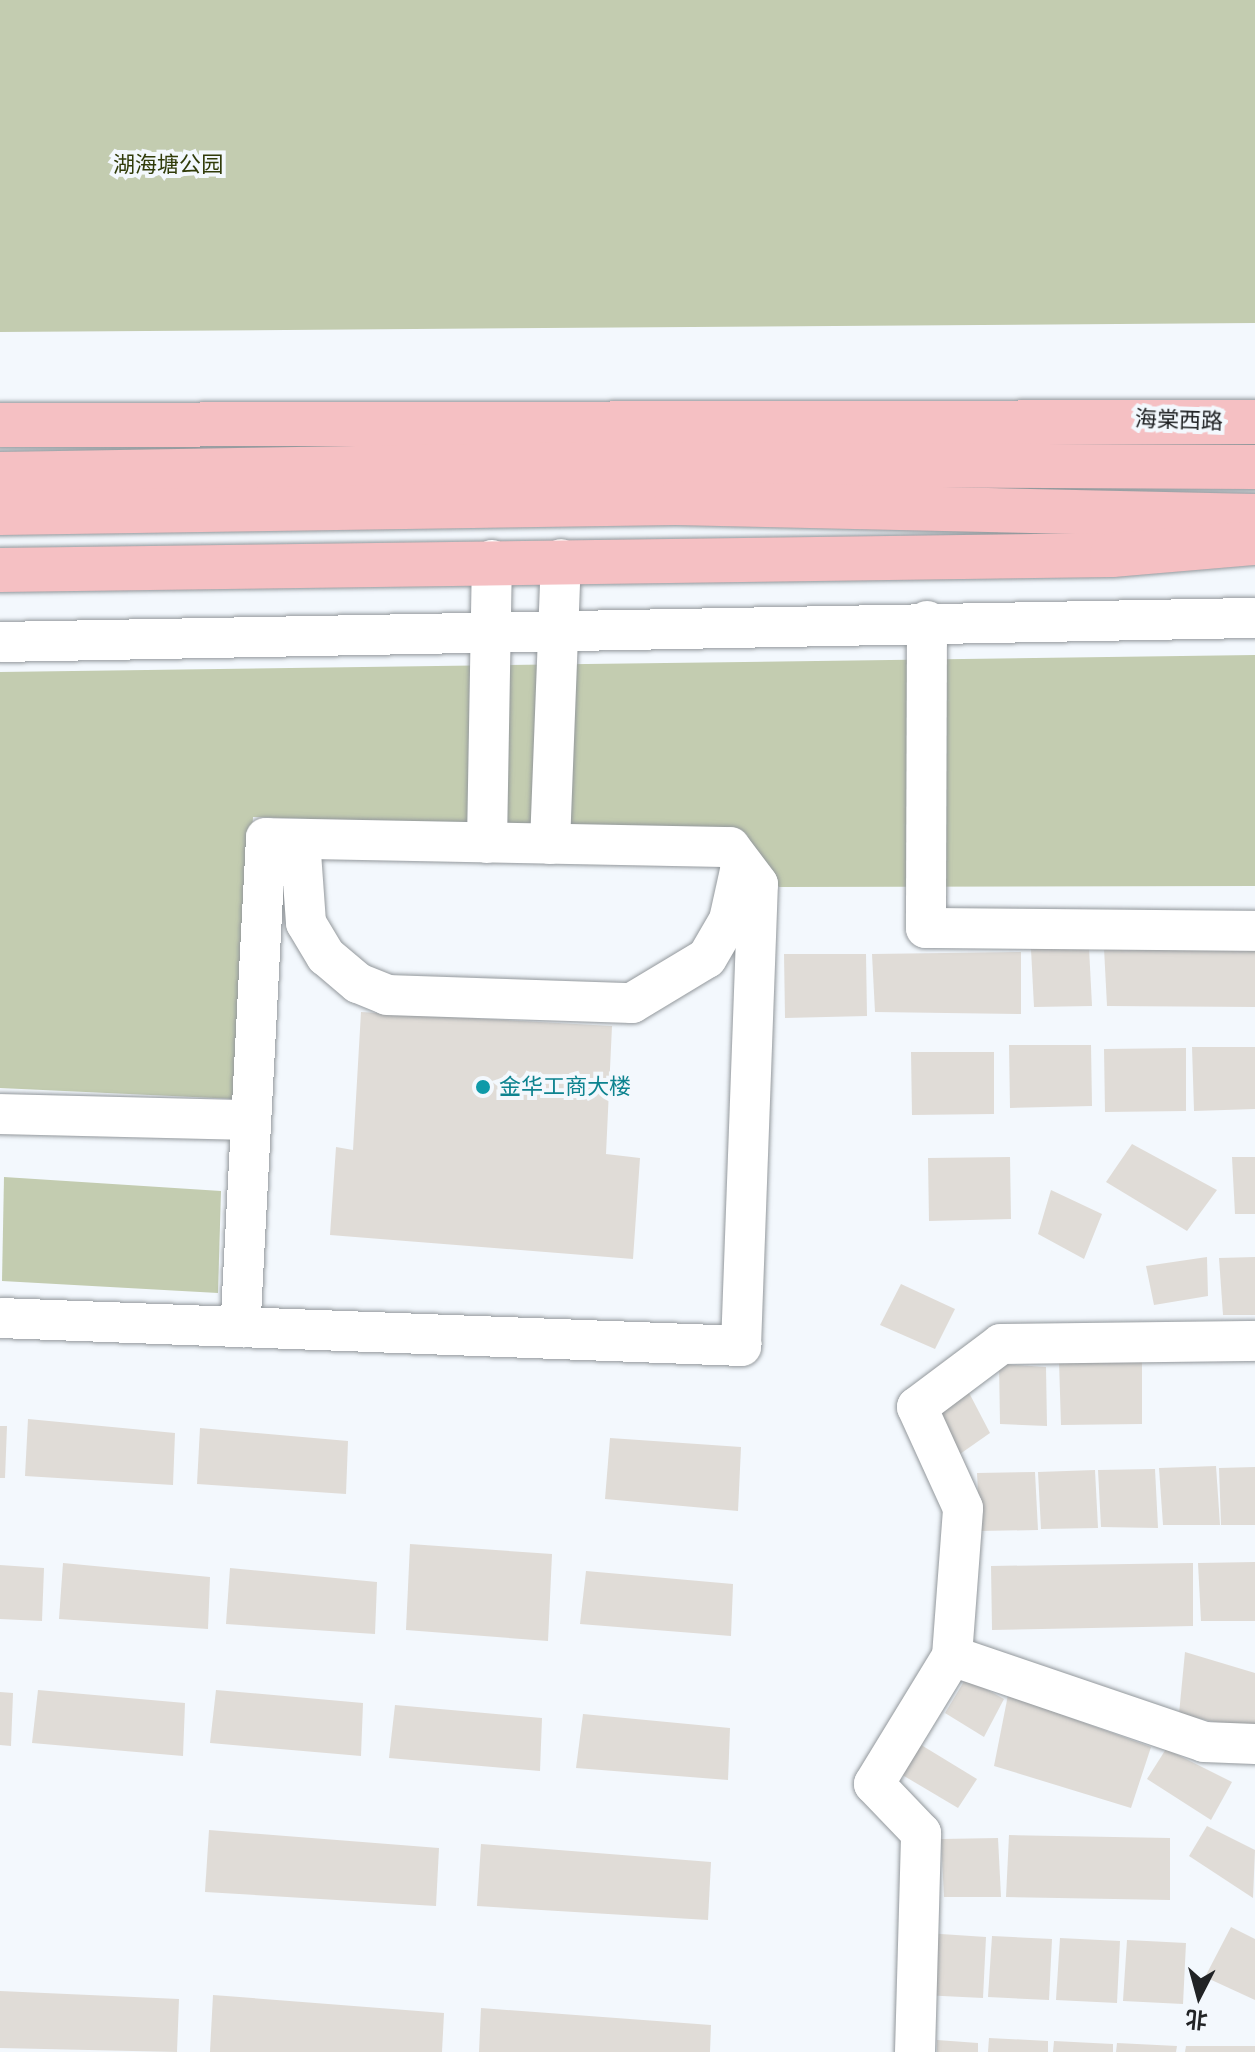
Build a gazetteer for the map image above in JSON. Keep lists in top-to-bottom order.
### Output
{
  "streets": {
    "main road": ["海棠西路"]
  },
  "parks": ["湖海塘公园"],
  "places": ["金华工商大楼"],
  "north": "bottom"
}
